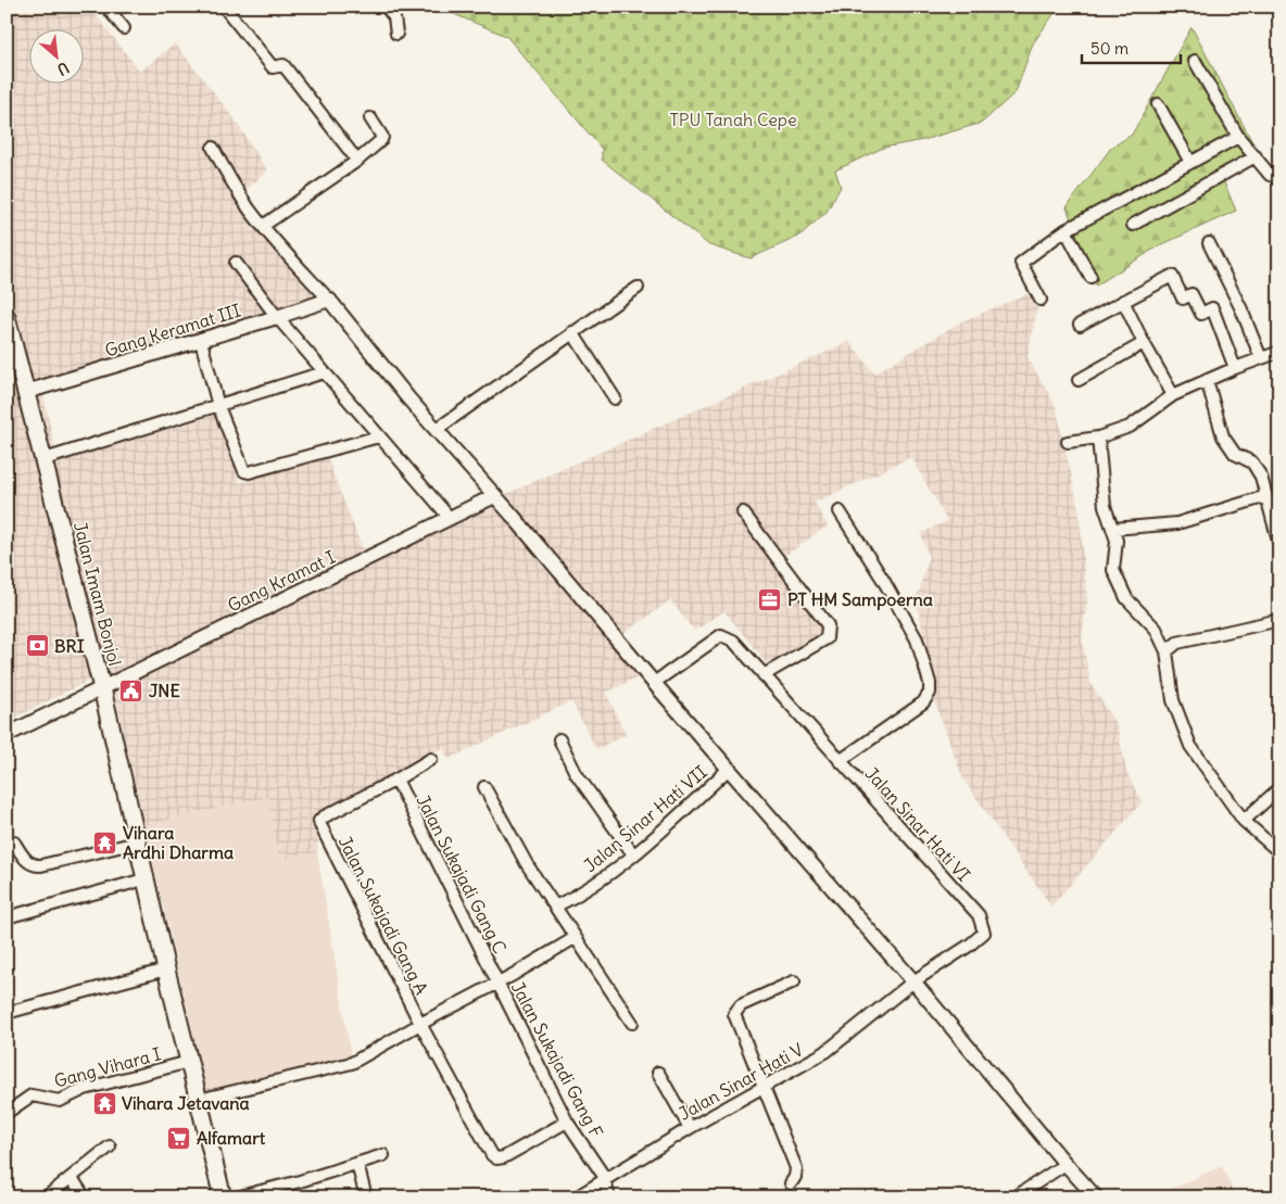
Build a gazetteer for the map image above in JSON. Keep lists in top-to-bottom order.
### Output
{
  "streets": {
    "main road": ["Jalan Imam Bonjol"],
    "street": [
      "Gang Keramat III",
      "Gang Kramat I",
      "Jalan Sinar Hati VII",
      "Jalan Sinar Hati VI",
      "Jalan Sukajadi Gang C",
      "Jalan Sukajadi Gang A",
      "Jalan Sukajadi Gang F",
      "Gang Vihara I",
      "Jalan Sinar Hati V"
    ]
  },
  "crossings": [
    ["Gang Keramat III", "Jalan Imam Bonjol"],
    ["Gang Kramat I", "Jalan Imam Bonjol"],
    ["Jalan Imam Bonjol", "Gang Vihara I"],
    ["Jalan Sinar Hati VI", "Jalan Sinar Hati V"],
    ["Jalan Sukajadi Gang C", "Jalan Sukajadi Gang A"],
    ["Jalan Sukajadi Gang C", "Jalan Sukajadi Gang F"],
    ["Jalan Sukajadi Gang A", "Jalan Sukajadi Gang F"],
    ["Jalan Sukajadi Gang F", "Jalan Sinar Hati V"]
  ],
  "parks": ["TPU Tanah Cepe"],
  "places": {
    "office": ["PT HM Sampoerna"],
    "bank": ["BRI"],
    "public building": ["JNE"],
    "temple": ["Vihara Ardhi Dharma", "Vihara Jetavana"],
    "supermarket": ["Alfamart"]
  },
  "scale_bar": "50 m",
  "north": "bottom right"
}
